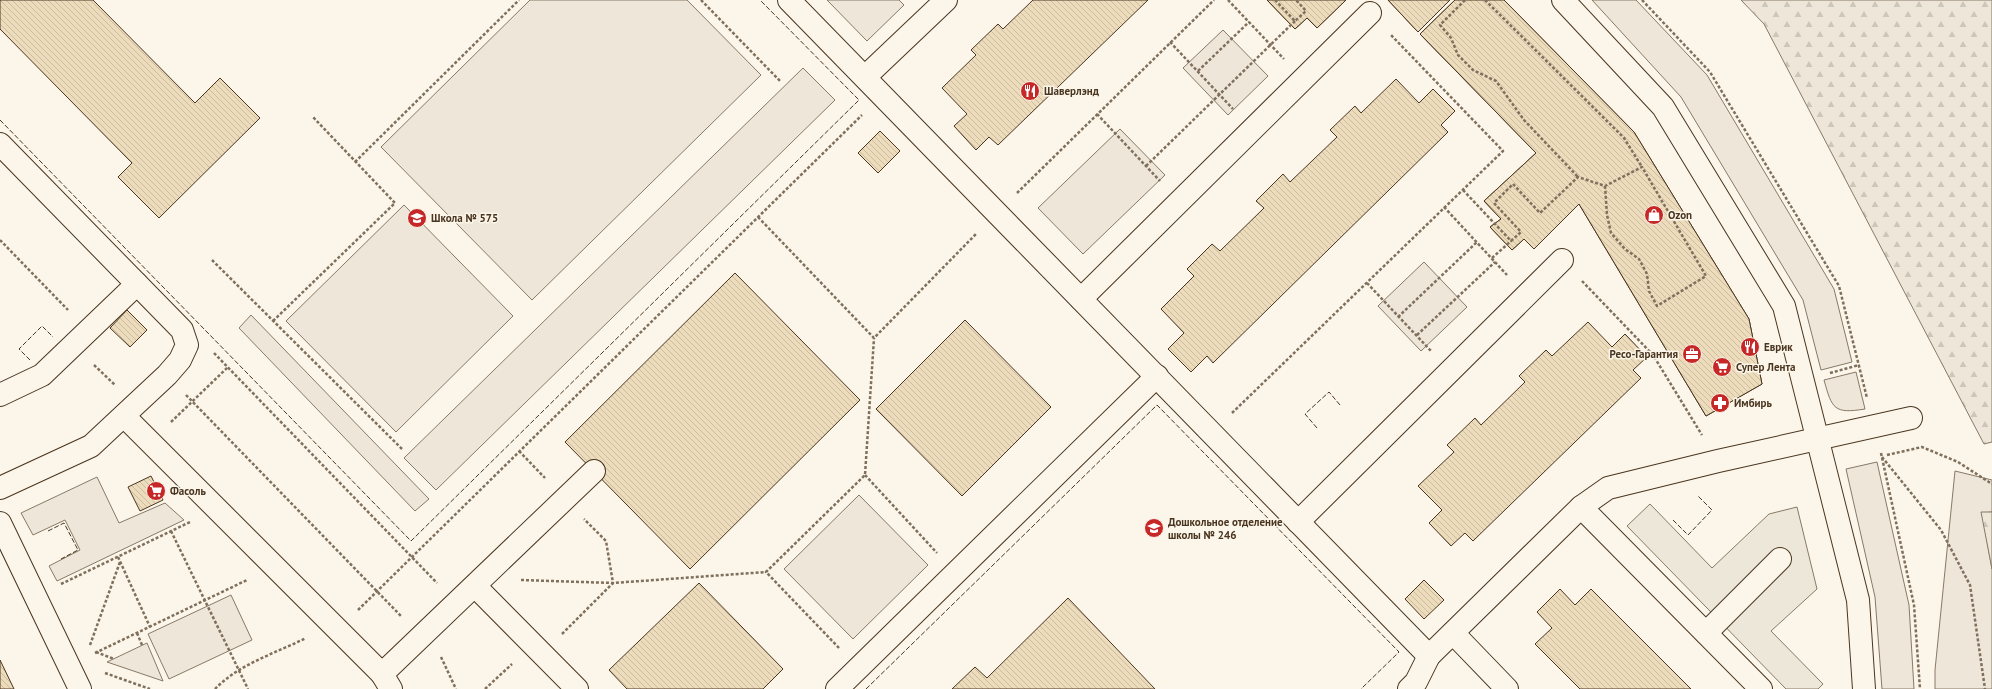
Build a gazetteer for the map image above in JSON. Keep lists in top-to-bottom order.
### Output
{
  "places": {
    "restaurant": ["Шаверлэнд", "Еврик"],
    "shop": ["Ozon"],
    "school or university": ["Школа № 575", "Дошкольное отделение школы № 246"],
    "office": ["Ресо-Гарантия"],
    "supermarket": ["Супер Лента", "Фасоль"],
    "pharmacy": ["Имбирь"]
  }
}
